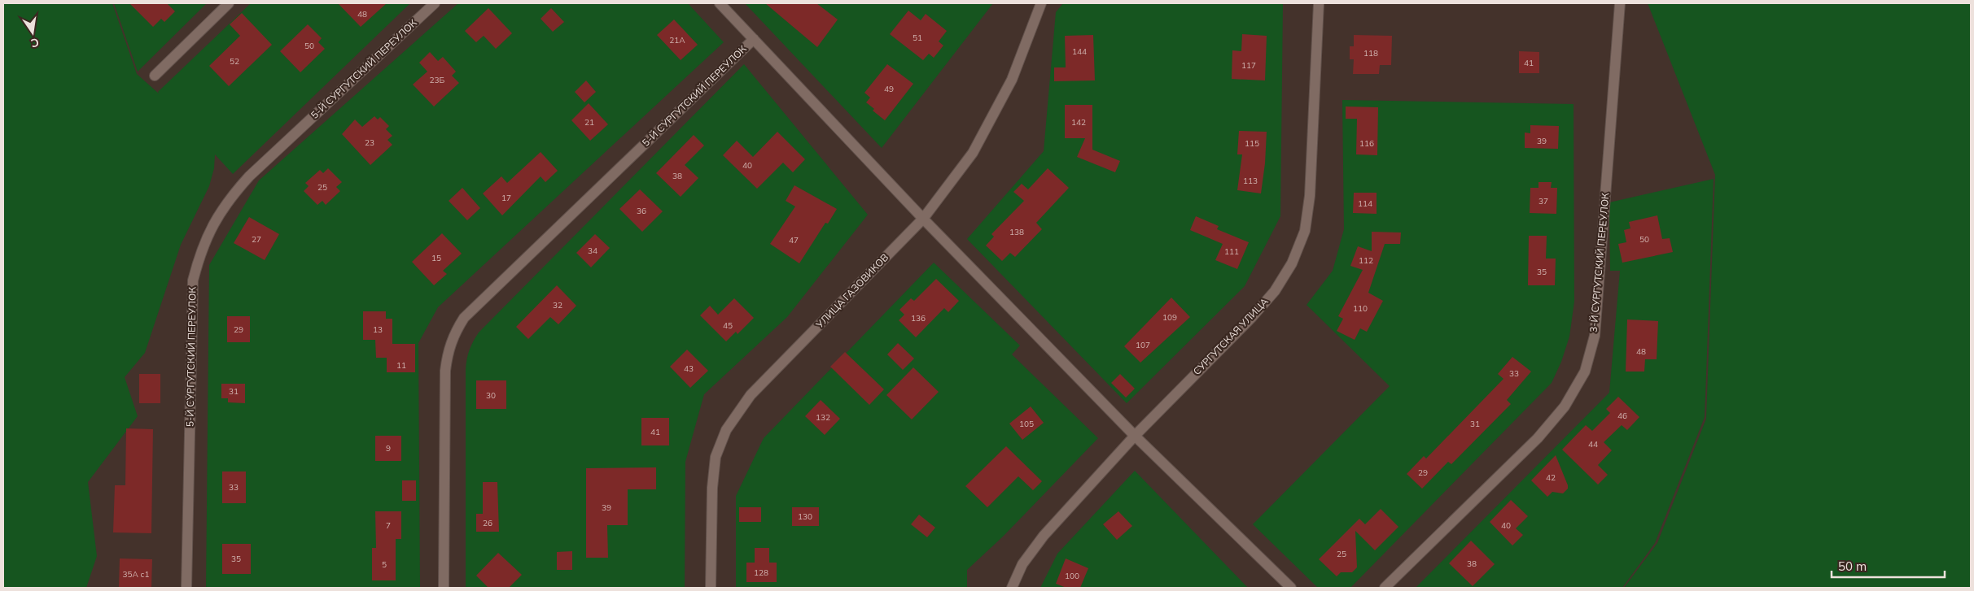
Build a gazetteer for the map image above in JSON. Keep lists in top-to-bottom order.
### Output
{
  "streets": {
    "street": [
      "5-Й СУРГУТСКИЙ ПЕРЕУЛОК",
      "3-Й СУРГУТСКИЙ ПЕРЕУЛОК",
      "УЛИЦА ГАЗОВИКОВ",
      "СУРГУТСКАЯ УЛИЦА"
    ]
  },
  "house_numbers": [
    "48",
    "51",
    "21А",
    "50",
    "144",
    "118",
    "52",
    "41",
    "117",
    "23Б",
    "49",
    "21",
    "142",
    "39",
    "23",
    "115",
    "116",
    "40",
    "38",
    "113",
    "25",
    "17",
    "37",
    "114",
    "36",
    "138",
    "27",
    "50",
    "47",
    "34",
    "111",
    "15",
    "112",
    "35",
    "32",
    "110",
    "109",
    "136",
    "45",
    "29",
    "13",
    "107",
    "48",
    "11",
    "43",
    "33",
    "31",
    "30",
    "46",
    "132",
    "105",
    "31",
    "41",
    "44",
    "9",
    "29",
    "42",
    "33",
    "39",
    "130",
    "26",
    "7",
    "40",
    "25",
    "35",
    "38",
    "5",
    "128",
    "35А с1",
    "100"
  ],
  "scale_bar": "50 m",
  "north": "bottom"
}
